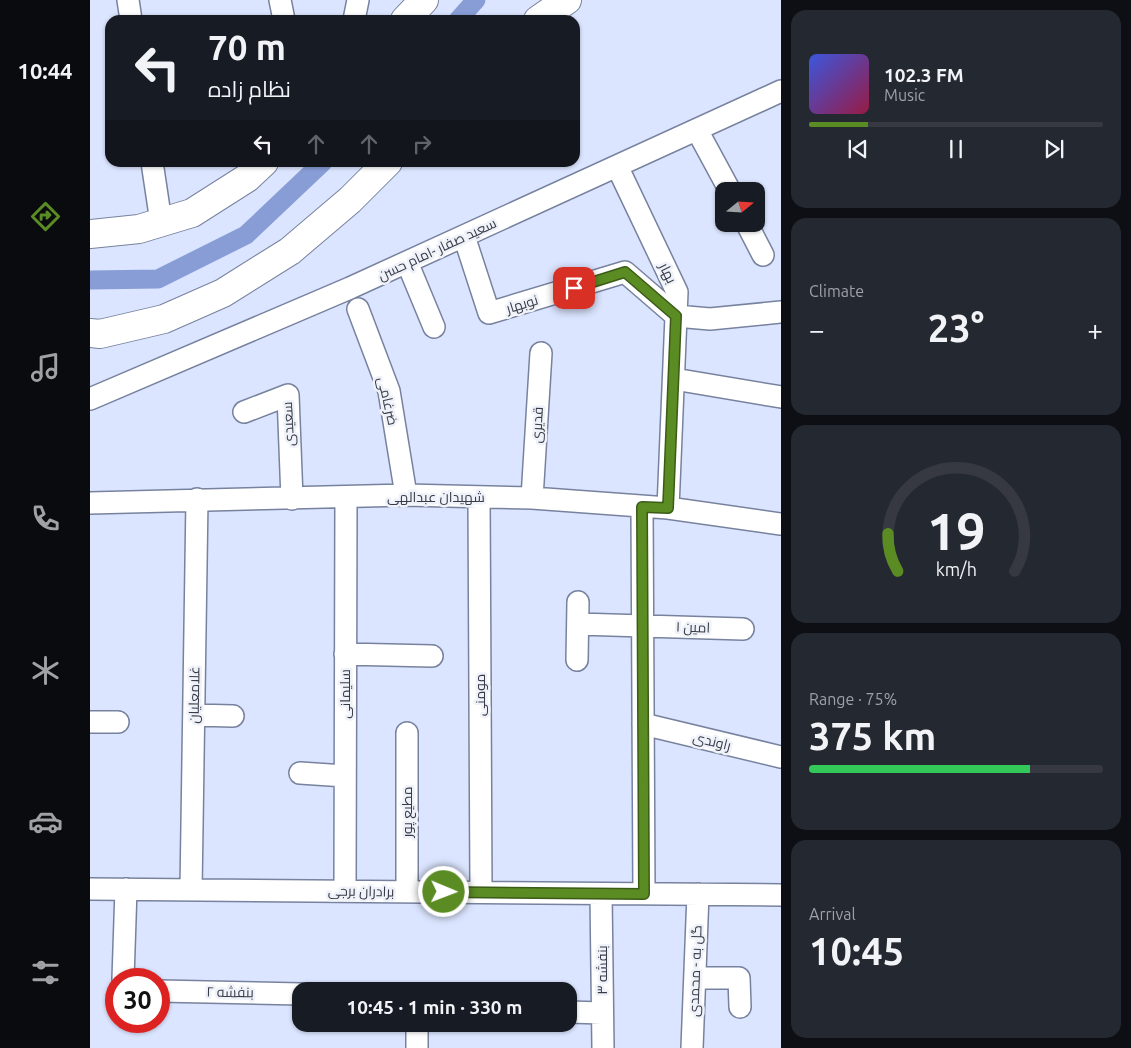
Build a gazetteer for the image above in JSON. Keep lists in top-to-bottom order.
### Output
{
  "streets": {
    "street": [
      "سعید صفار -امام حسن",
      "بهار",
      "نوبهار",
      "ضرغامی",
      "سعیدی",
      "قدیری",
      "شهیدان عبدالهی",
      "امین ۱",
      "سلیمانی",
      "غلامعلیان",
      "مومنی",
      "راوندی",
      "مطیع پور",
      "برادران برجی",
      "بنفشه ۳",
      "گل به - محمدی",
      "بنفشه ۲"
    ]
  },
  "crossings": [
    ["سعید صفار -امام حسن", "بهار"],
    ["سعید صفار -امام حسن", "نوبهار"],
    ["بهار", "نوبهار"],
    ["بهار", "شهیدان عبدالهی"],
    ["ضرغامی", "شهیدان عبدالهی"],
    ["سعیدی", "شهیدان عبدالهی"],
    ["قدیری", "شهیدان عبدالهی"],
    ["شهیدان عبدالهی", "سلیمانی"],
    ["شهیدان عبدالهی", "غلامعلیان"],
    ["شهیدان عبدالهی", "مومنی"],
    ["سلیمانی", "برادران برجی"],
    ["غلامعلیان", "برادران برجی"],
    ["مومنی", "برادران برجی"],
    ["مطیع پور", "برادران برجی"],
    ["برادران برجی", "بنفشه ۳"],
    ["برادران برجی", "گل به - محمدی"]
  ],
  "north": "right",
  "page": {
    "tabs": "10:44",
    "turn": ["70 m", "نظام زاده"],
    "song": ["102.3 FM", "Music"],
    "tile": [
      "Climate",
      ["Range · 75%", "375 km"],
      ["Arrival", "10:45"]
    ],
    "heat": ["−", "23°", "+"],
    "limit": "30",
    "trip": "10:45 · 1 min · 330 m",
    "gauge": ["19", "km/h"]
  }
}
